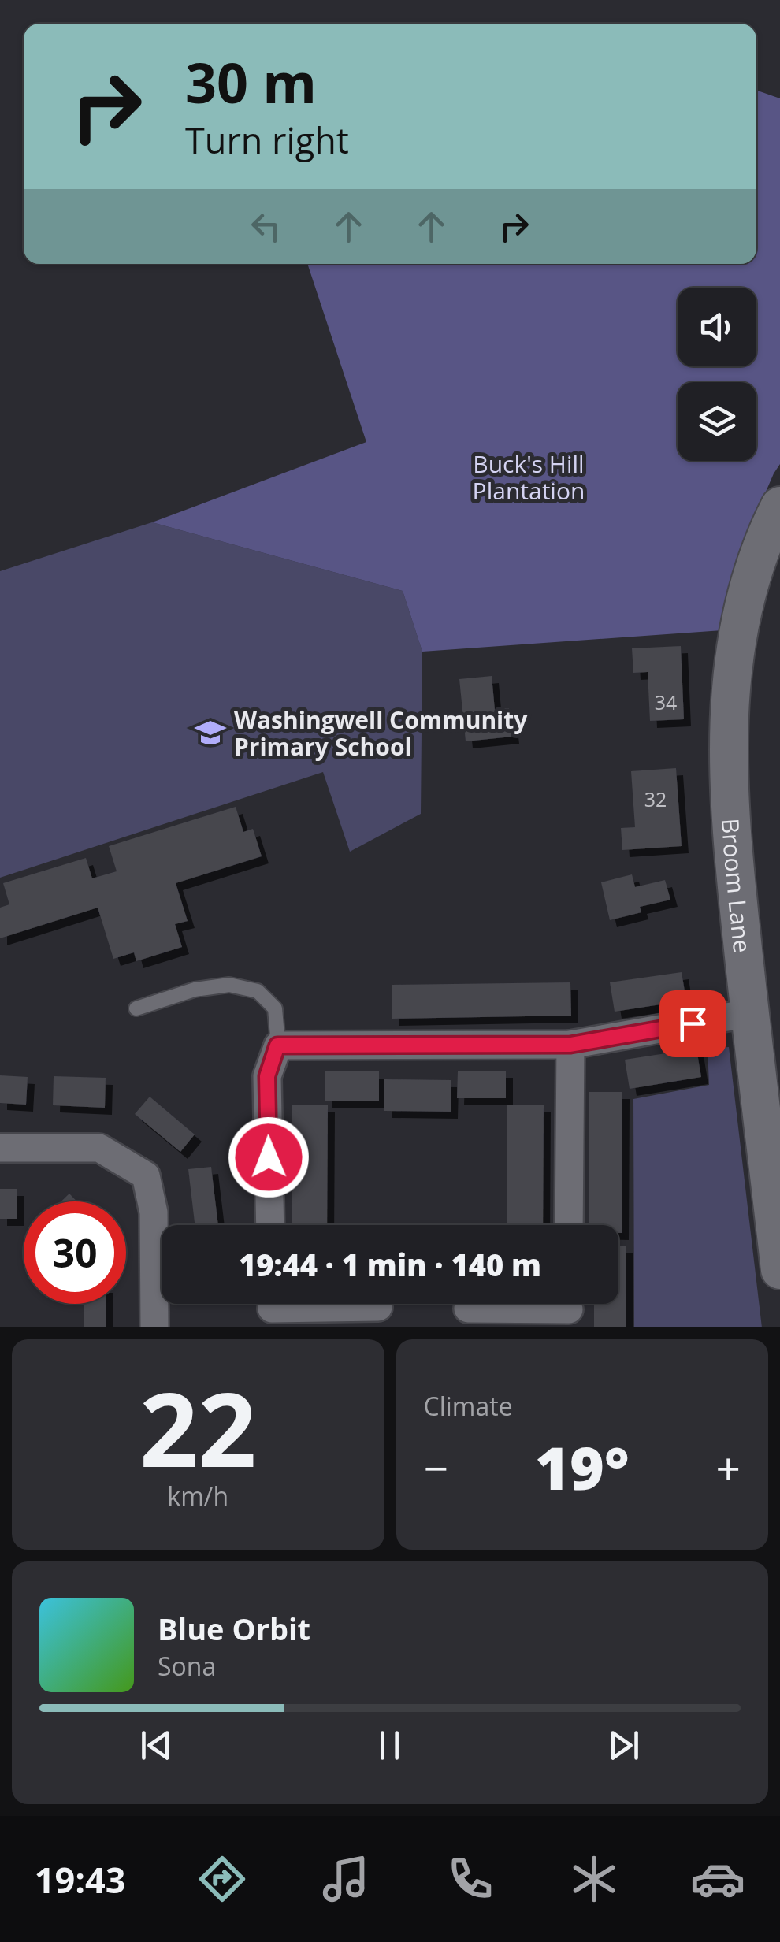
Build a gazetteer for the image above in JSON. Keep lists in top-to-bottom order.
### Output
{
  "streets": {
    "street": ["Broom Lane"]
  },
  "parks": ["Buck's Hill Plantation"],
  "places": {
    "school or university": ["Washingwell Community Primary School"]
  },
  "house_numbers": ["34", "32"],
  "page": {
    "turn": ["30 m", "Turn right"],
    "limit": "30",
    "trip": "19:44 · 1 min · 140 m",
    "tile": [
      ["22", "km/h"],
      "Climate"
    ],
    "heat": ["−", "19°", "+"],
    "song": ["Blue Orbit", "Sona"],
    "tabs": "19:43"
  }
}
